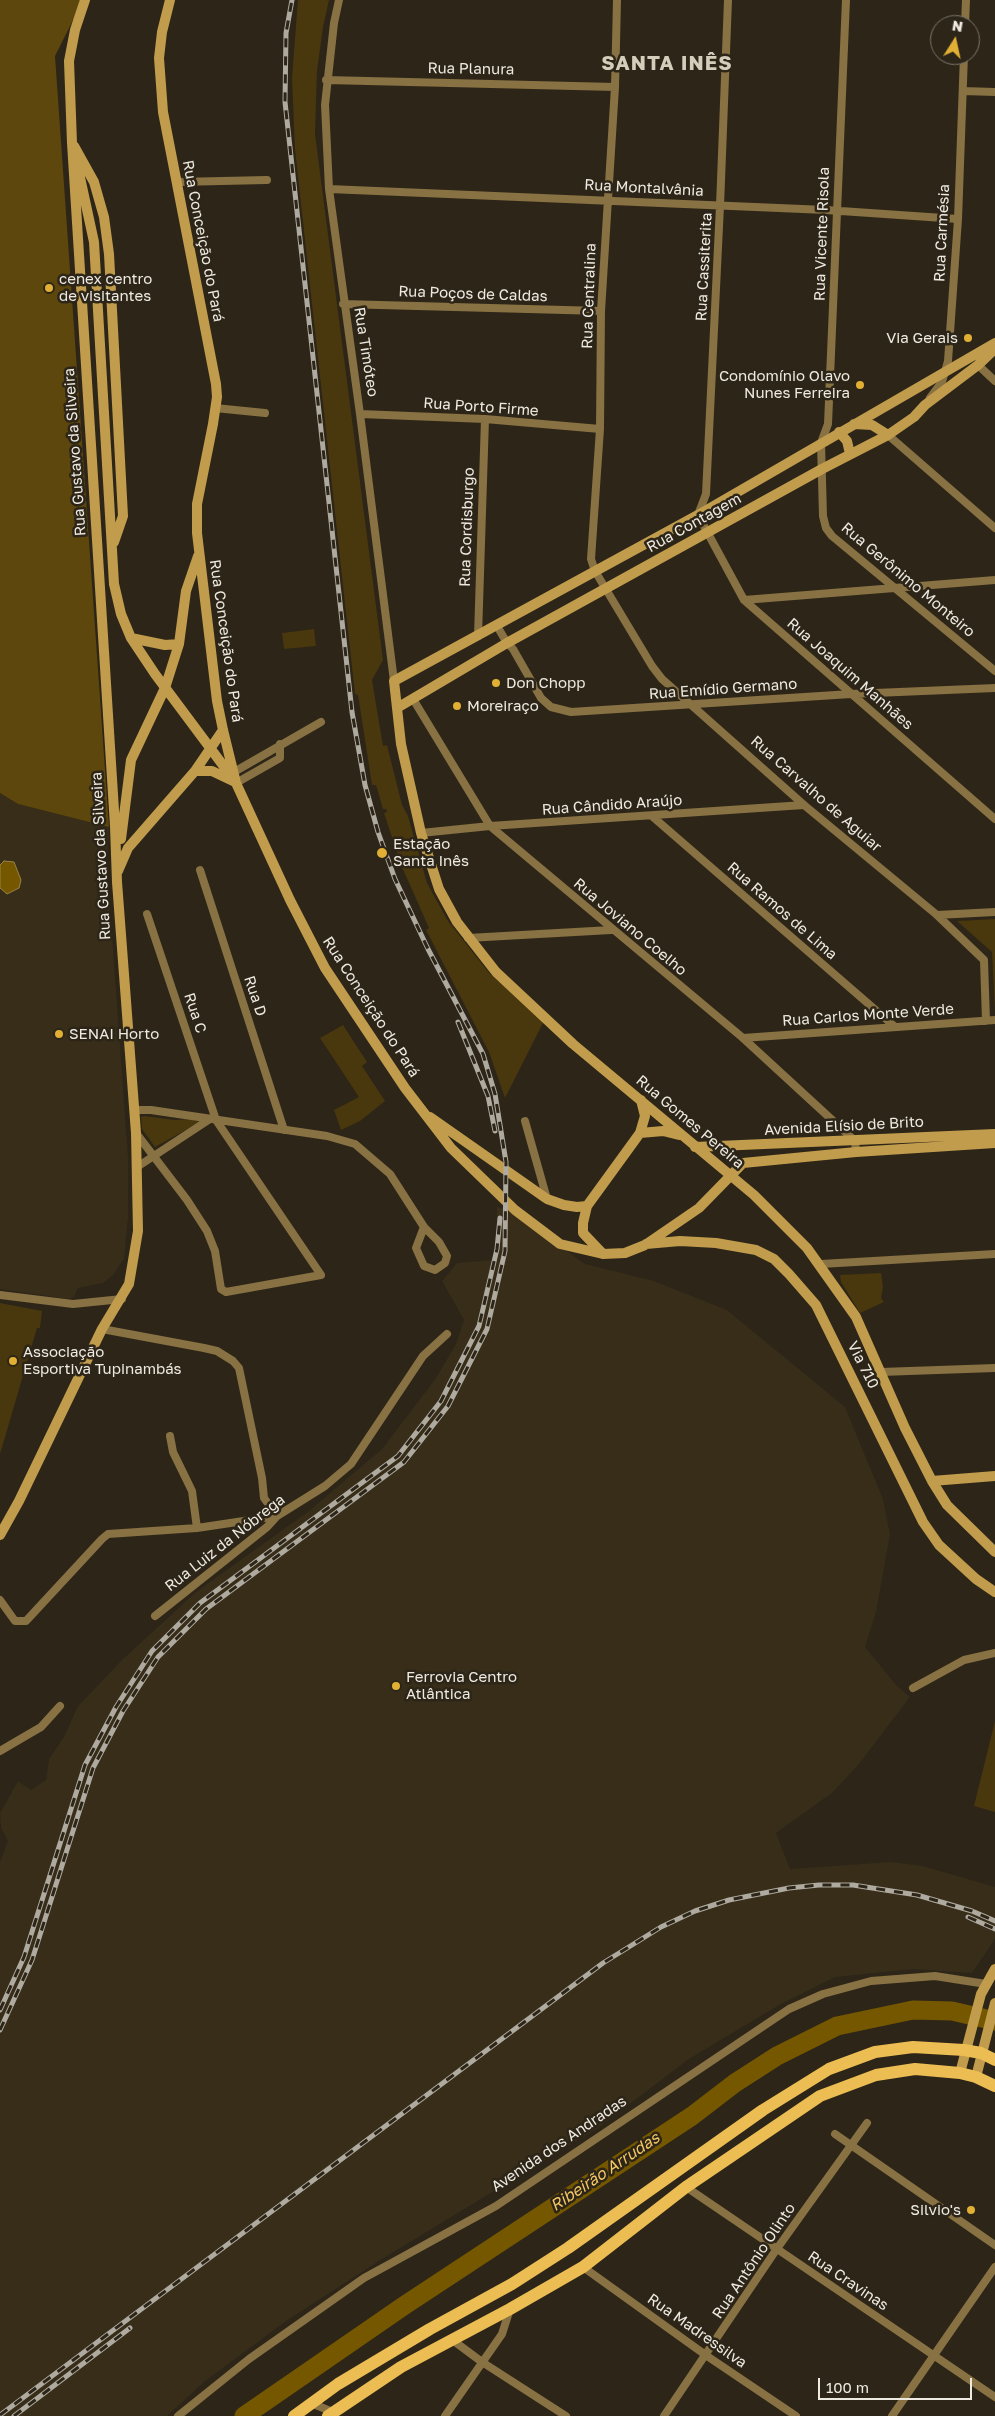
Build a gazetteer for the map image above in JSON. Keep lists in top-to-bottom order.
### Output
{
  "streets": {
    "main road": [
      "Rua Conceição do Pará",
      "Rua Timóteo",
      "Rua Gustavo da Silveira",
      "Rua Contagem",
      "Rua Gomes Pereira",
      "Avenida Elísio de Brito",
      "Via 710"
    ],
    "street": [
      "Rua Planura",
      "Rua Montalvânia",
      "Rua Carmésia",
      "Rua Vicente Risola",
      "Rua Cassiterita",
      "Rua Poços de Caldas",
      "Rua Centralina",
      "Rua Porto Firme",
      "Rua Cordisburgo",
      "Rua Gerônimo Monteiro",
      "Rua Joaquim Manhães",
      "Rua Emídio Germano",
      "Rua Carvalho de Aguiar",
      "Rua Cândido Araújo",
      "Rua Ramos de Lima",
      "Rua Joviano Coelho",
      "Rua D",
      "Rua C",
      "Rua Carlos Monte Verde",
      "Rua Luiz da Nóbrega",
      "Avenida dos Andradas",
      "Rua Antônio Olinto",
      "Rua Cravinas",
      "Rua Madressilva"
    ]
  },
  "crossings": [
    ["Rua Planura", "Rua Centralina"],
    ["Rua Planura", "Rua Timóteo"],
    ["Rua Montalvânia", "Rua Carmésia"],
    ["Rua Montalvânia", "Rua Vicente Risola"],
    ["Rua Montalvânia", "Rua Cassiterita"],
    ["Rua Montalvânia", "Rua Centralina"],
    ["Rua Montalvânia", "Rua Timóteo"],
    ["Rua Carmésia", "Rua Contagem"],
    ["Rua Vicente Risola", "Rua Contagem"],
    ["Rua Vicente Risola", "Rua Gerônimo Monteiro"],
    ["Rua Conceição do Pará", "Rua Gustavo da Silveira"],
    ["Rua Cassiterita", "Rua Contagem"],
    ["Rua Poços de Caldas", "Rua Centralina"],
    ["Rua Poços de Caldas", "Rua Timóteo"],
    ["Rua Centralina", "Rua Porto Firme"],
    ["Rua Centralina", "Rua Contagem"],
    ["Rua Centralina", "Rua Carvalho de Aguiar"],
    ["Rua Timóteo", "Rua Porto Firme"],
    ["Rua Timóteo", "Rua Contagem"],
    ["Rua Timóteo", "Rua Gomes Pereira"],
    ["Rua Porto Firme", "Rua Cordisburgo"],
    ["Rua Contagem", "Rua Cordisburgo"],
    ["Rua Contagem", "Rua Gerônimo Monteiro"],
    ["Rua Contagem", "Rua Joaquim Manhães"],
    ["Rua Contagem", "Rua Emídio Germano"],
    ["Rua Contagem", "Rua Carvalho de Aguiar"],
    ["Rua Contagem", "Rua Joviano Coelho"],
    ["Rua Contagem", "Rua Gomes Pereira"],
    ["Rua Joaquim Manhães", "Rua Emídio Germano"],
    ["Rua Emídio Germano", "Rua Carvalho de Aguiar"],
    ["Rua Carvalho de Aguiar", "Rua Cândido Araújo"],
    ["Rua Carvalho de Aguiar", "Rua Carlos Monte Verde"],
    ["Rua Cândido Araújo", "Rua Ramos de Lima"],
    ["Rua Cândido Araújo", "Rua Joviano Coelho"],
    ["Rua Cândido Araújo", "Rua Gomes Pereira"],
    ["Rua Ramos de Lima", "Rua Carlos Monte Verde"],
    ["Rua Joviano Coelho", "Rua Carlos Monte Verde"],
    ["Rua Joviano Coelho", "Avenida Elísio de Brito"],
    ["Rua Gomes Pereira", "Avenida Elísio de Brito"],
    ["Avenida Elísio de Brito", "Via 710"],
    ["Rua Antônio Olinto", "Rua Cravinas"],
    ["Rua Antônio Olinto", "Rua Madressilva"]
  ],
  "districts": ["SANTA INÊS"],
  "water": ["Ribeirão Arrudas"],
  "places": [
    "cenex centro de visitantes",
    "Via Gerais",
    "Condomínio Olavo Nunes Ferreira",
    "Don Chopp",
    "Moreiraço",
    "Estação Santa Inês",
    "SENAI Horto",
    "Associação Esportiva Tupinambás",
    "Ferrovia Centro Atlântica",
    "Silvio's"
  ],
  "scale_bar": "100 m",
  "north": "top"
}
